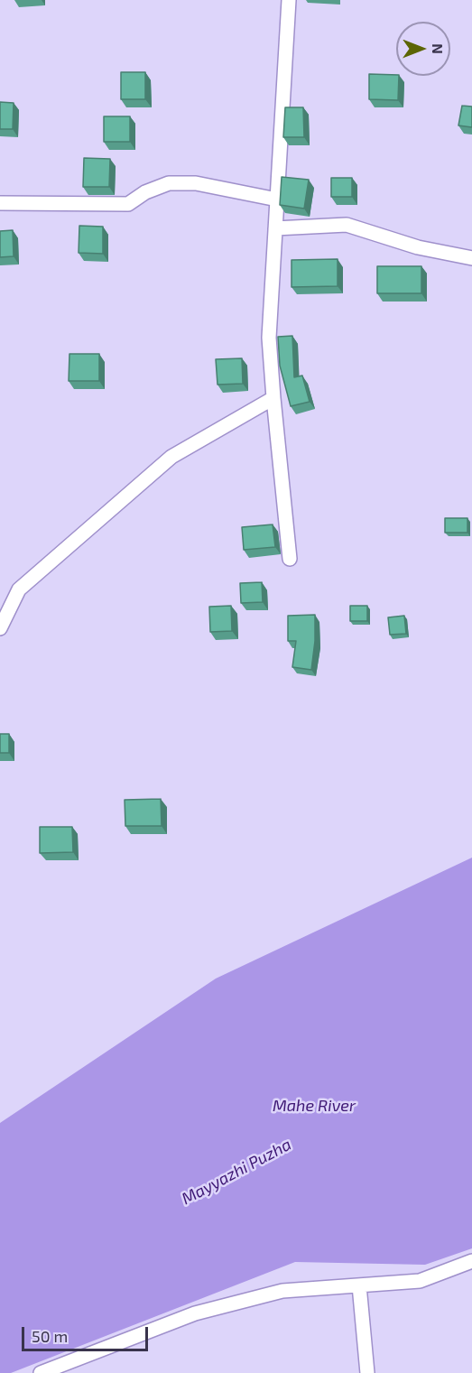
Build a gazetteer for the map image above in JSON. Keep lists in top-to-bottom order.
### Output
{
  "water": ["Mahe River", "Mayyazhi Puzha"],
  "scale_bar": "50 m",
  "north": "right"
}
